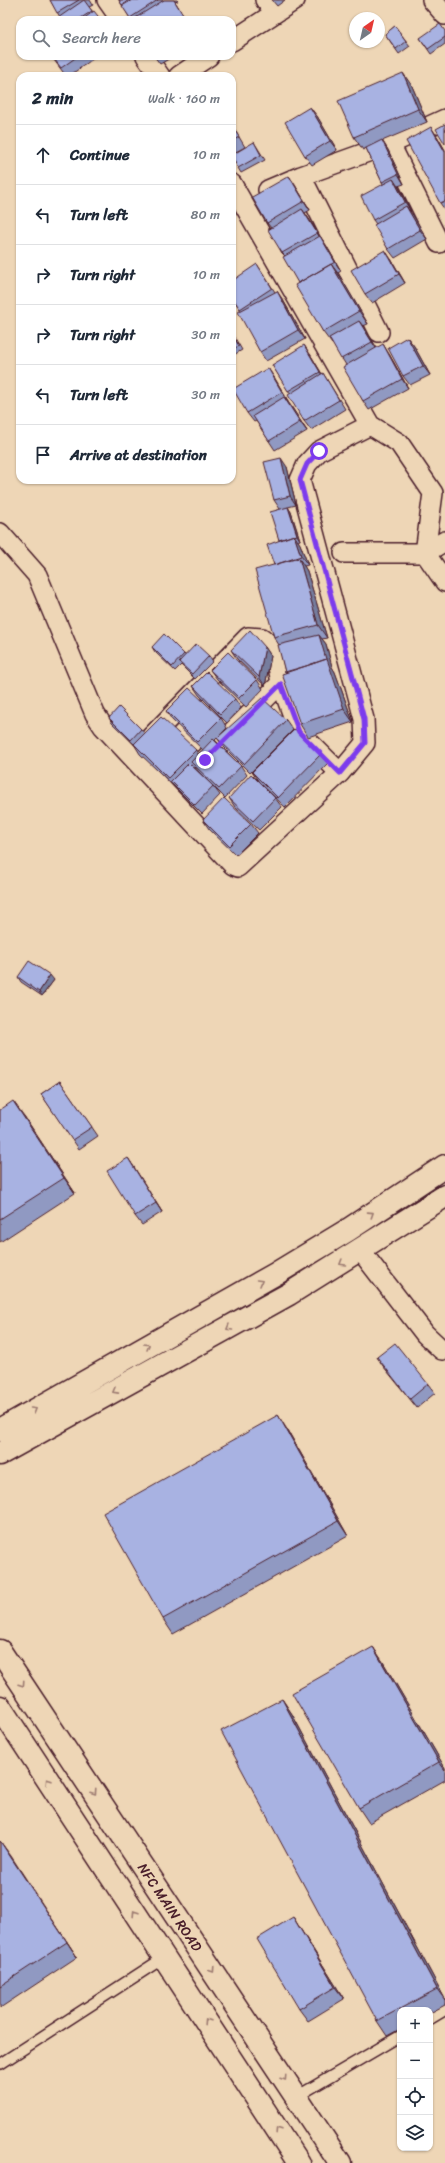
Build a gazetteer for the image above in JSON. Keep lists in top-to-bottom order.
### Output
{
  "streets": {
    "main road": ["NFC MAIN ROAD"]
  },
  "north": "top right",
  "page": {
    "search": "Search here",
    "heading": ["2 min", "Walk · 160 m"],
    "list": [
      ["Continue", "10 m"],
      ["Turn left", "80 m"],
      ["Turn right", "10 m"],
      ["Turn right", "30 m"],
      ["Turn left", "30 m"],
      "Arrive at destination"
    ],
    "map_buttons": ["+", "−"]
  }
}
